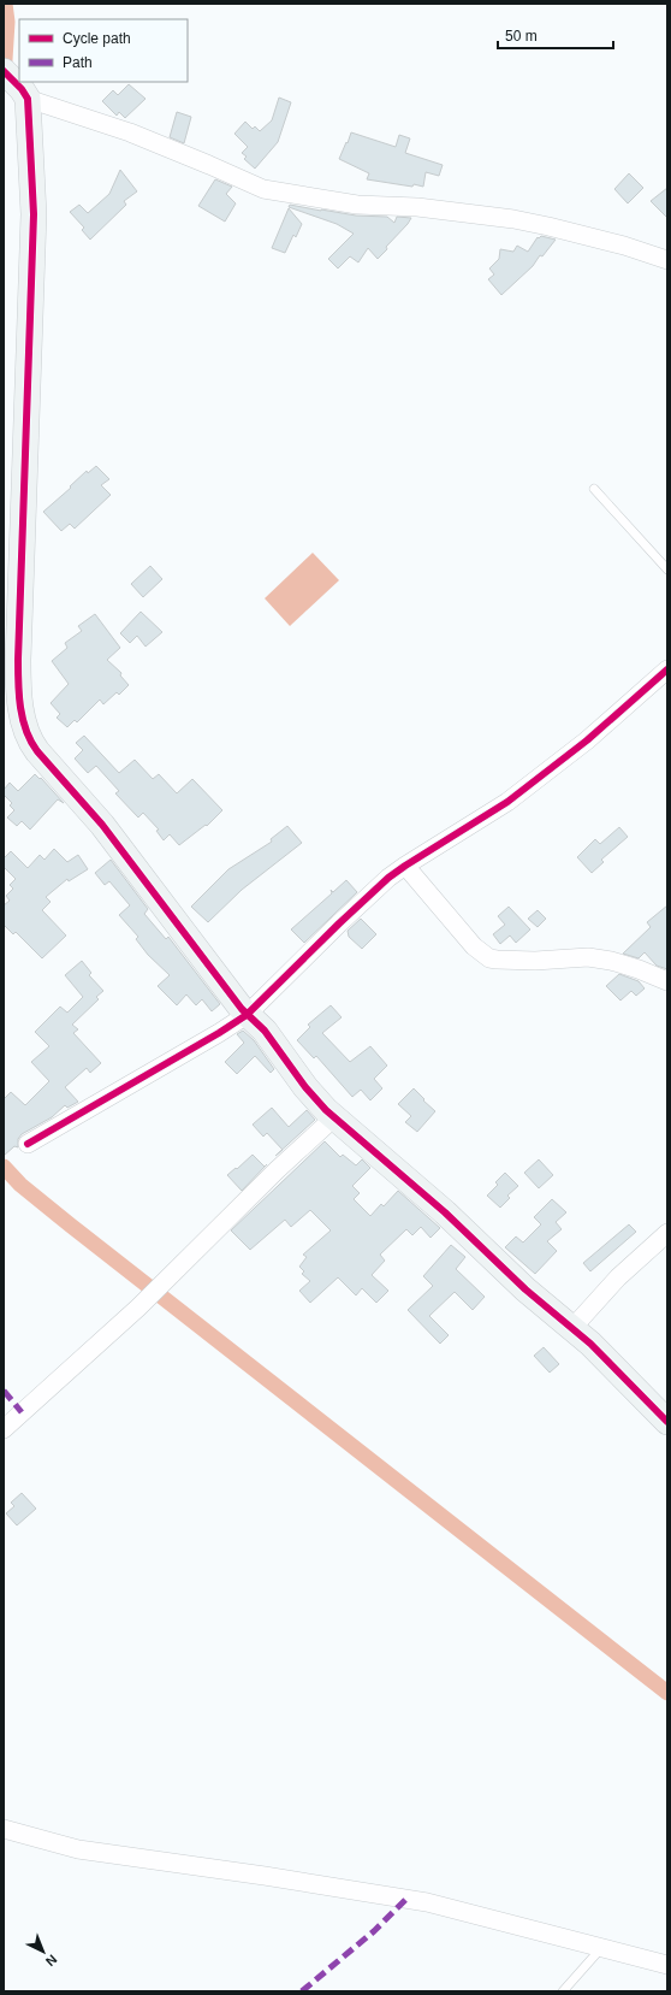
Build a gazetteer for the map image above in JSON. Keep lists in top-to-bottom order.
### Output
{
  "legend": ["Cycle path", "Path"],
  "scale_bar": "50 m",
  "north": "bottom right"
}
